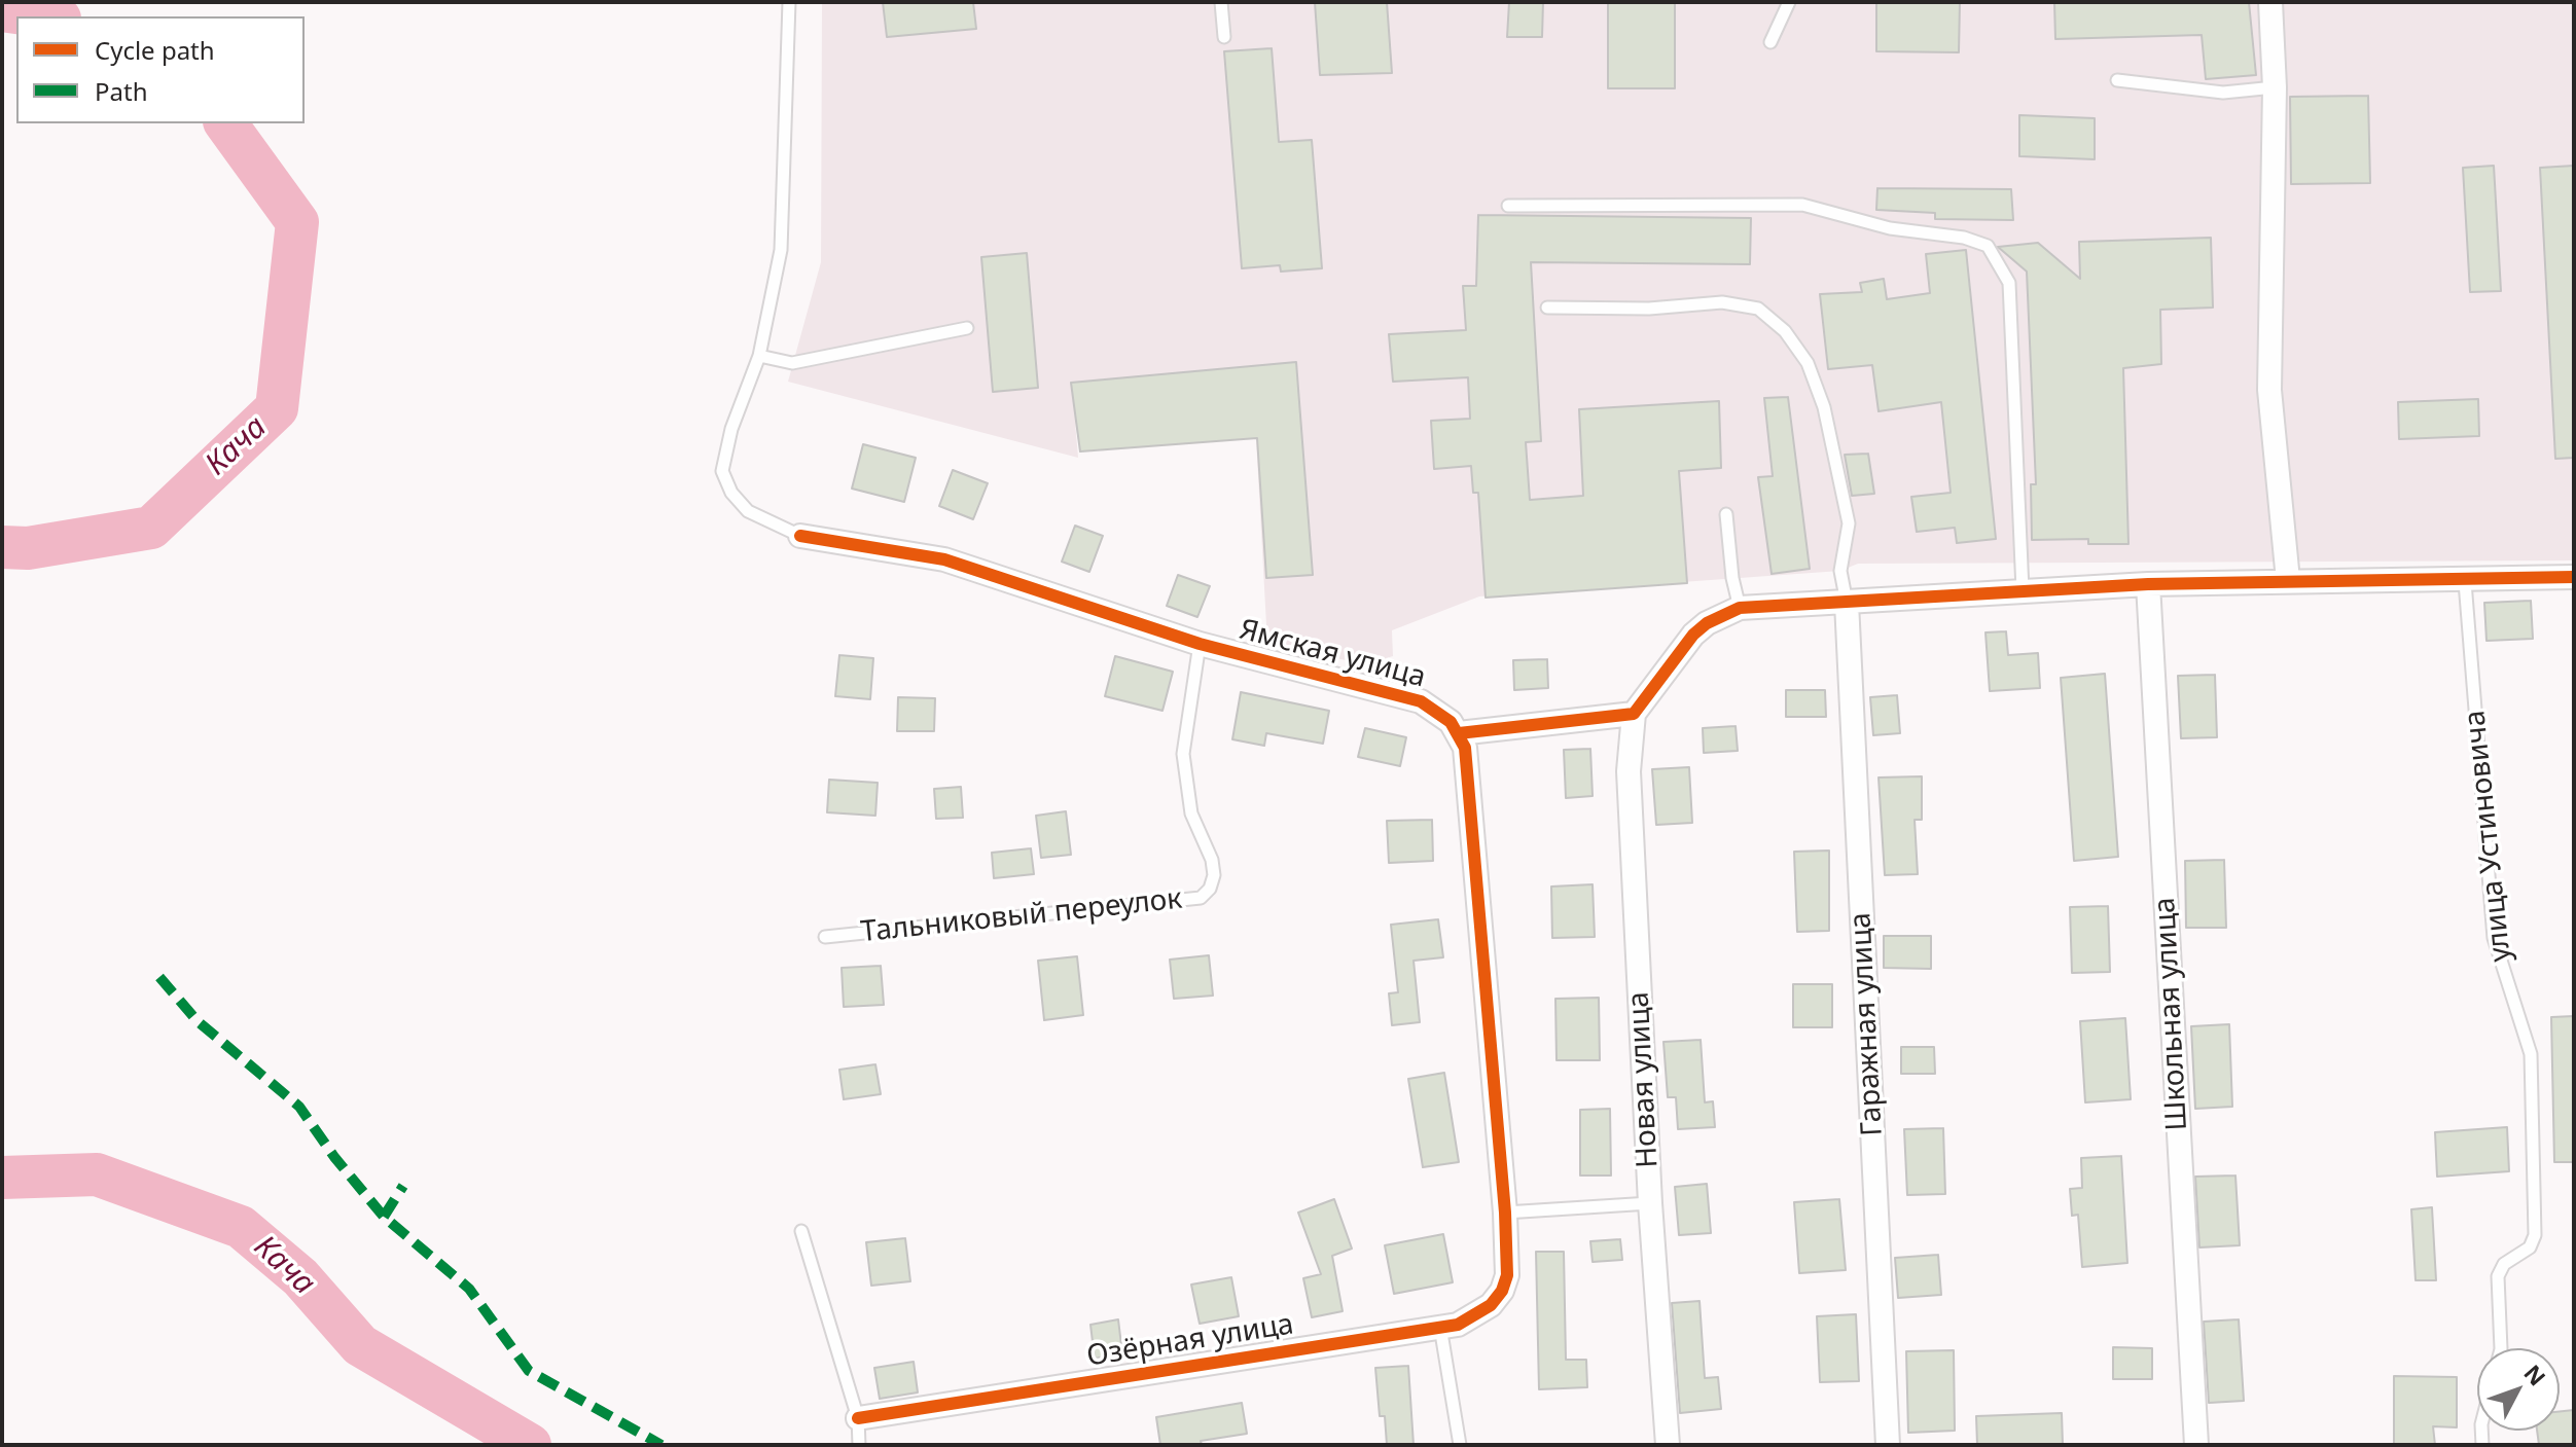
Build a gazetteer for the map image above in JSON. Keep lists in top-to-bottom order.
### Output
{
  "streets": {
    "street": [
      "Ямская улица",
      "Школьная улица",
      "Гаражная улица",
      "Новая улица",
      "Озёрная улица"
    ],
    "lane": ["улица Устиновича", "Тальниковый переулок"]
  },
  "crossings": [
    ["Ямская улица", "Тальниковый переулок"]
  ],
  "water": ["Кача"],
  "legend": ["Cycle path", "Path"],
  "north": "top right"
}
